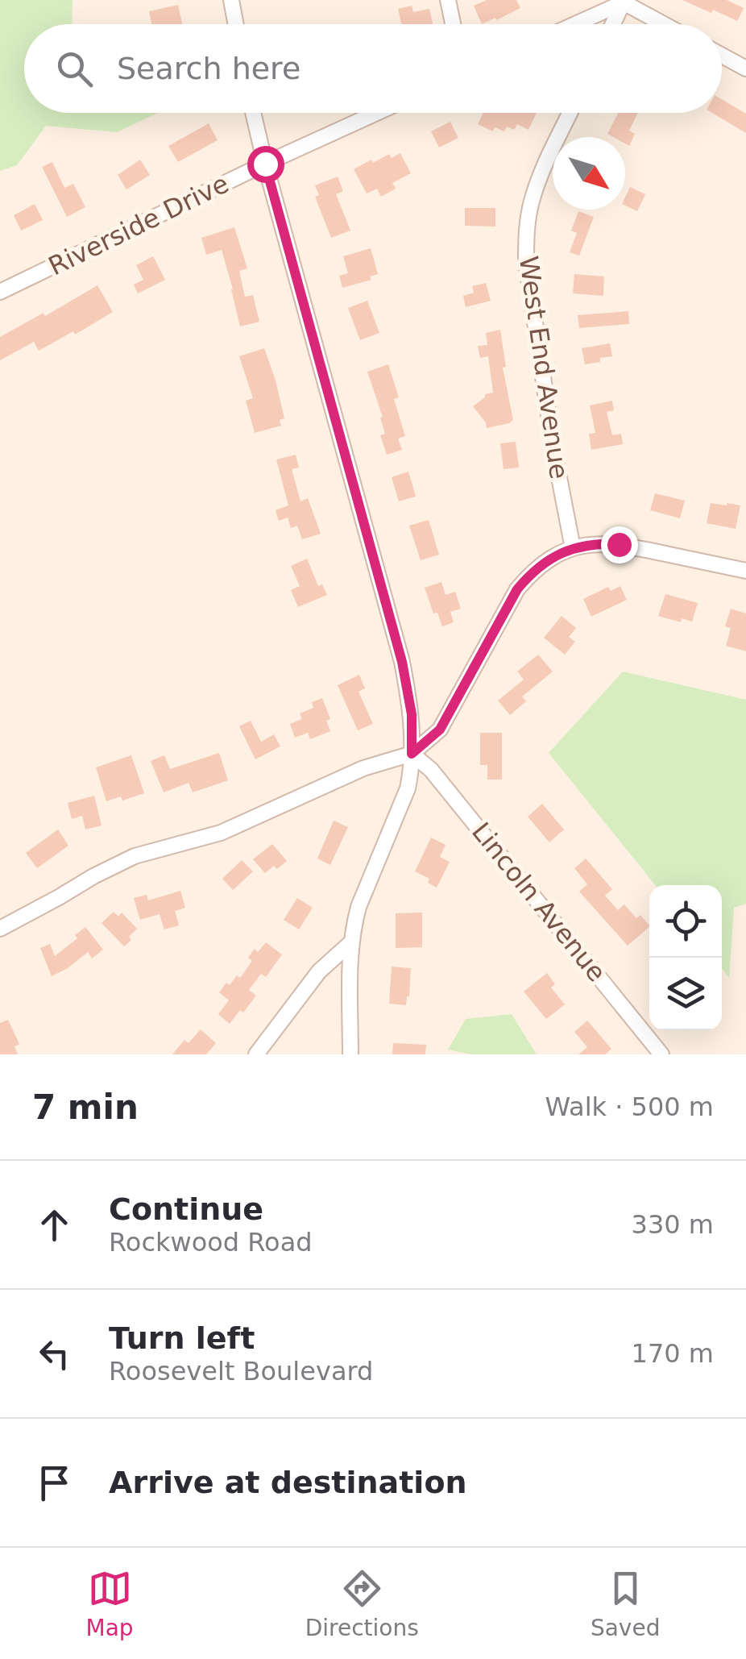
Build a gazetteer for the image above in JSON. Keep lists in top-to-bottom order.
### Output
{
  "streets": {
    "street": ["Riverside Drive", "West End Avenue", "Lincoln Avenue"]
  },
  "north": "bottom right",
  "page": {
    "search": "Search here",
    "heading": ["7 min", "Walk · 500 m"],
    "list": [
      ["Continue", "Rockwood Road", "330 m"],
      ["Turn left", "Roosevelt Boulevard", "170 m"],
      "Arrive at destination"
    ],
    "nav": ["Map", "Directions", "Saved"]
  }
}
